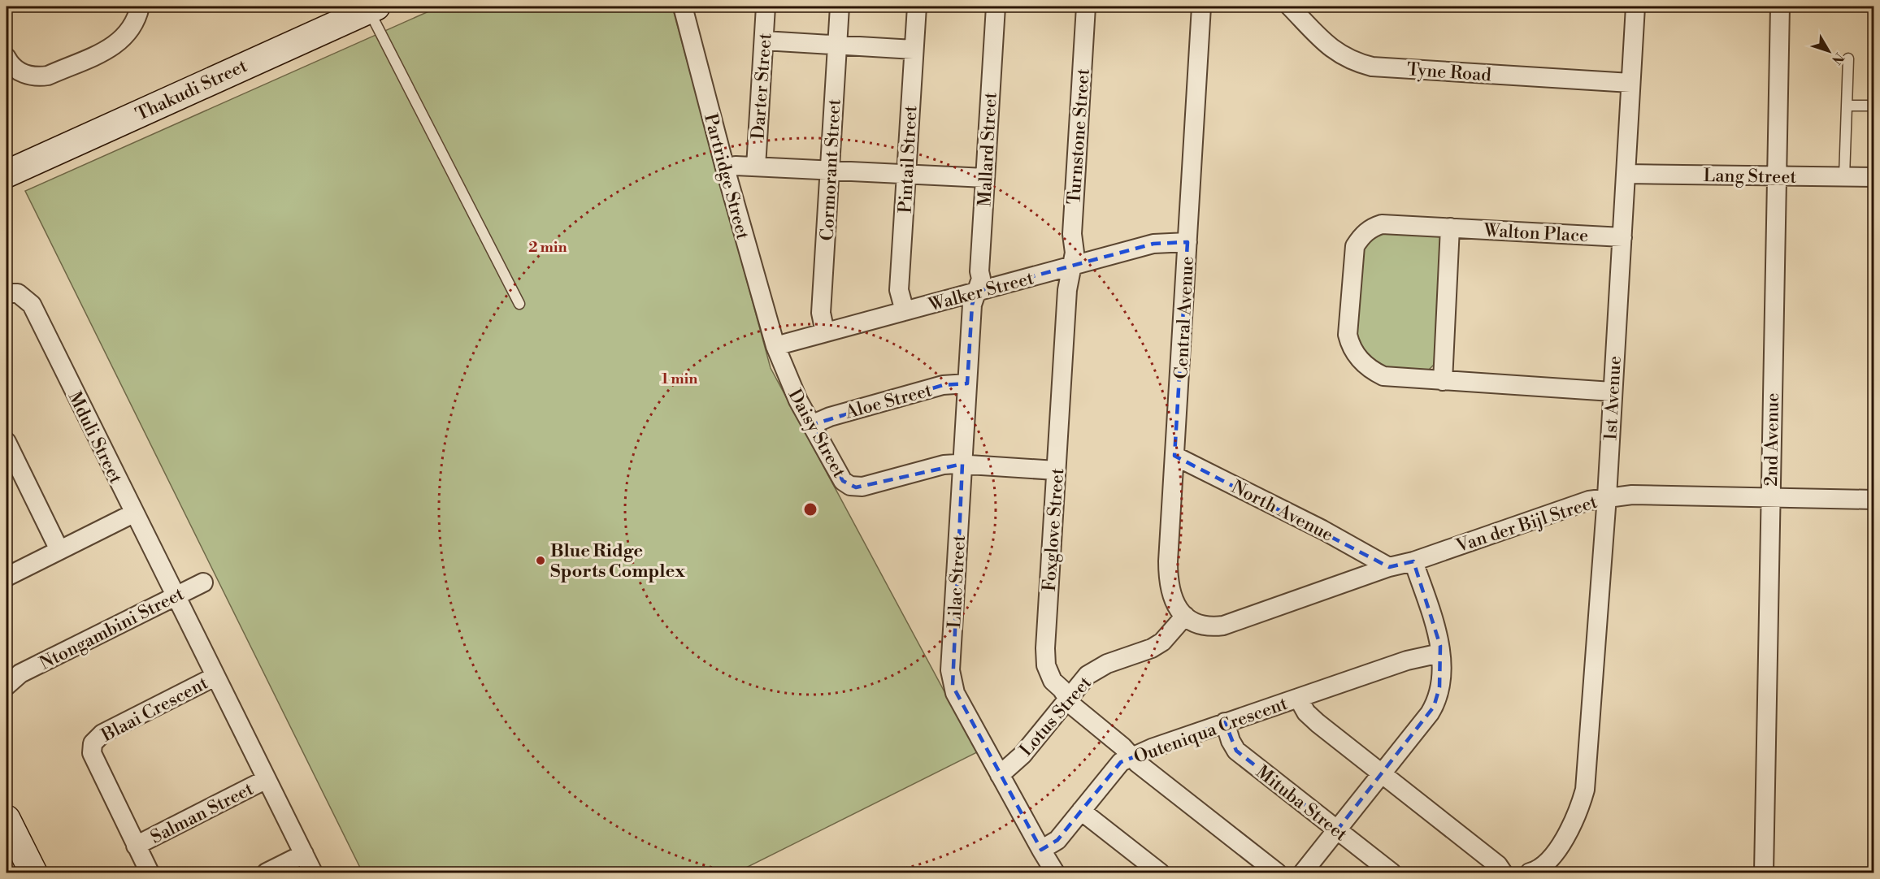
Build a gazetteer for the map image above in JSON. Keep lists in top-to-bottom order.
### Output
{
  "streets": {
    "street": [
      "Tyne Road",
      "Darter Street",
      "Thakudi Street",
      "Turnstone Street",
      "Mallard Street",
      "Pintail Street",
      "Cormorant Street",
      "Lang Street",
      "Partridge Street",
      "Walton Place",
      "Walker Street",
      "Central Avenue",
      "1st Avenue",
      "Aloe Street",
      "Daisy Street",
      "Mduli Street",
      "2nd Avenue",
      "North Avenue",
      "Van der Bijl Street",
      "Foxglove Street",
      "Lilac Street",
      "Ntongambini Street",
      "Blaai Crescent",
      "Lotus Street",
      "Outeniqua Crescent",
      "Mituba Street",
      "Salman Street"
    ]
  },
  "crossings": [
    ["Tyne Road", "1st Avenue"],
    ["Turnstone Street", "Walker Street"],
    ["Turnstone Street", "Foxglove Street"],
    ["Mallard Street", "Walker Street"],
    ["Mallard Street", "Lilac Street"],
    ["Pintail Street", "Walker Street"],
    ["Cormorant Street", "Walker Street"],
    ["Lang Street", "1st Avenue"],
    ["Lang Street", "2nd Avenue"],
    ["Partridge Street", "Walker Street"],
    ["Partridge Street", "Daisy Street"],
    ["Walton Place", "1st Avenue"],
    ["Walker Street", "Central Avenue"],
    ["Walker Street", "Daisy Street"],
    ["Walker Street", "Foxglove Street"],
    ["Walker Street", "Lilac Street"],
    ["Central Avenue", "North Avenue"],
    ["Central Avenue", "Van der Bijl Street"],
    ["Central Avenue", "Lotus Street"],
    ["1st Avenue", "Van der Bijl Street"],
    ["Aloe Street", "Daisy Street"],
    ["Aloe Street", "Lilac Street"],
    ["Daisy Street", "Foxglove Street"],
    ["Daisy Street", "Lilac Street"],
    ["Mduli Street", "Ntongambini Street"],
    ["Mduli Street", "Blaai Crescent"],
    ["2nd Avenue", "Van der Bijl Street"],
    ["North Avenue", "Van der Bijl Street"],
    ["Van der Bijl Street", "Lotus Street"],
    ["Foxglove Street", "Lotus Street"],
    ["Foxglove Street", "Outeniqua Crescent"],
    ["Lilac Street", "Lotus Street"],
    ["Lilac Street", "Outeniqua Crescent"],
    ["Ntongambini Street", "Blaai Crescent"],
    ["Blaai Crescent", "Salman Street"],
    ["Outeniqua Crescent", "Mituba Street"]
  ],
  "places": ["Blue Ridge Sports Complex"],
  "north": "bottom right",
  "rings": ["2 min", "1 min"]
}
